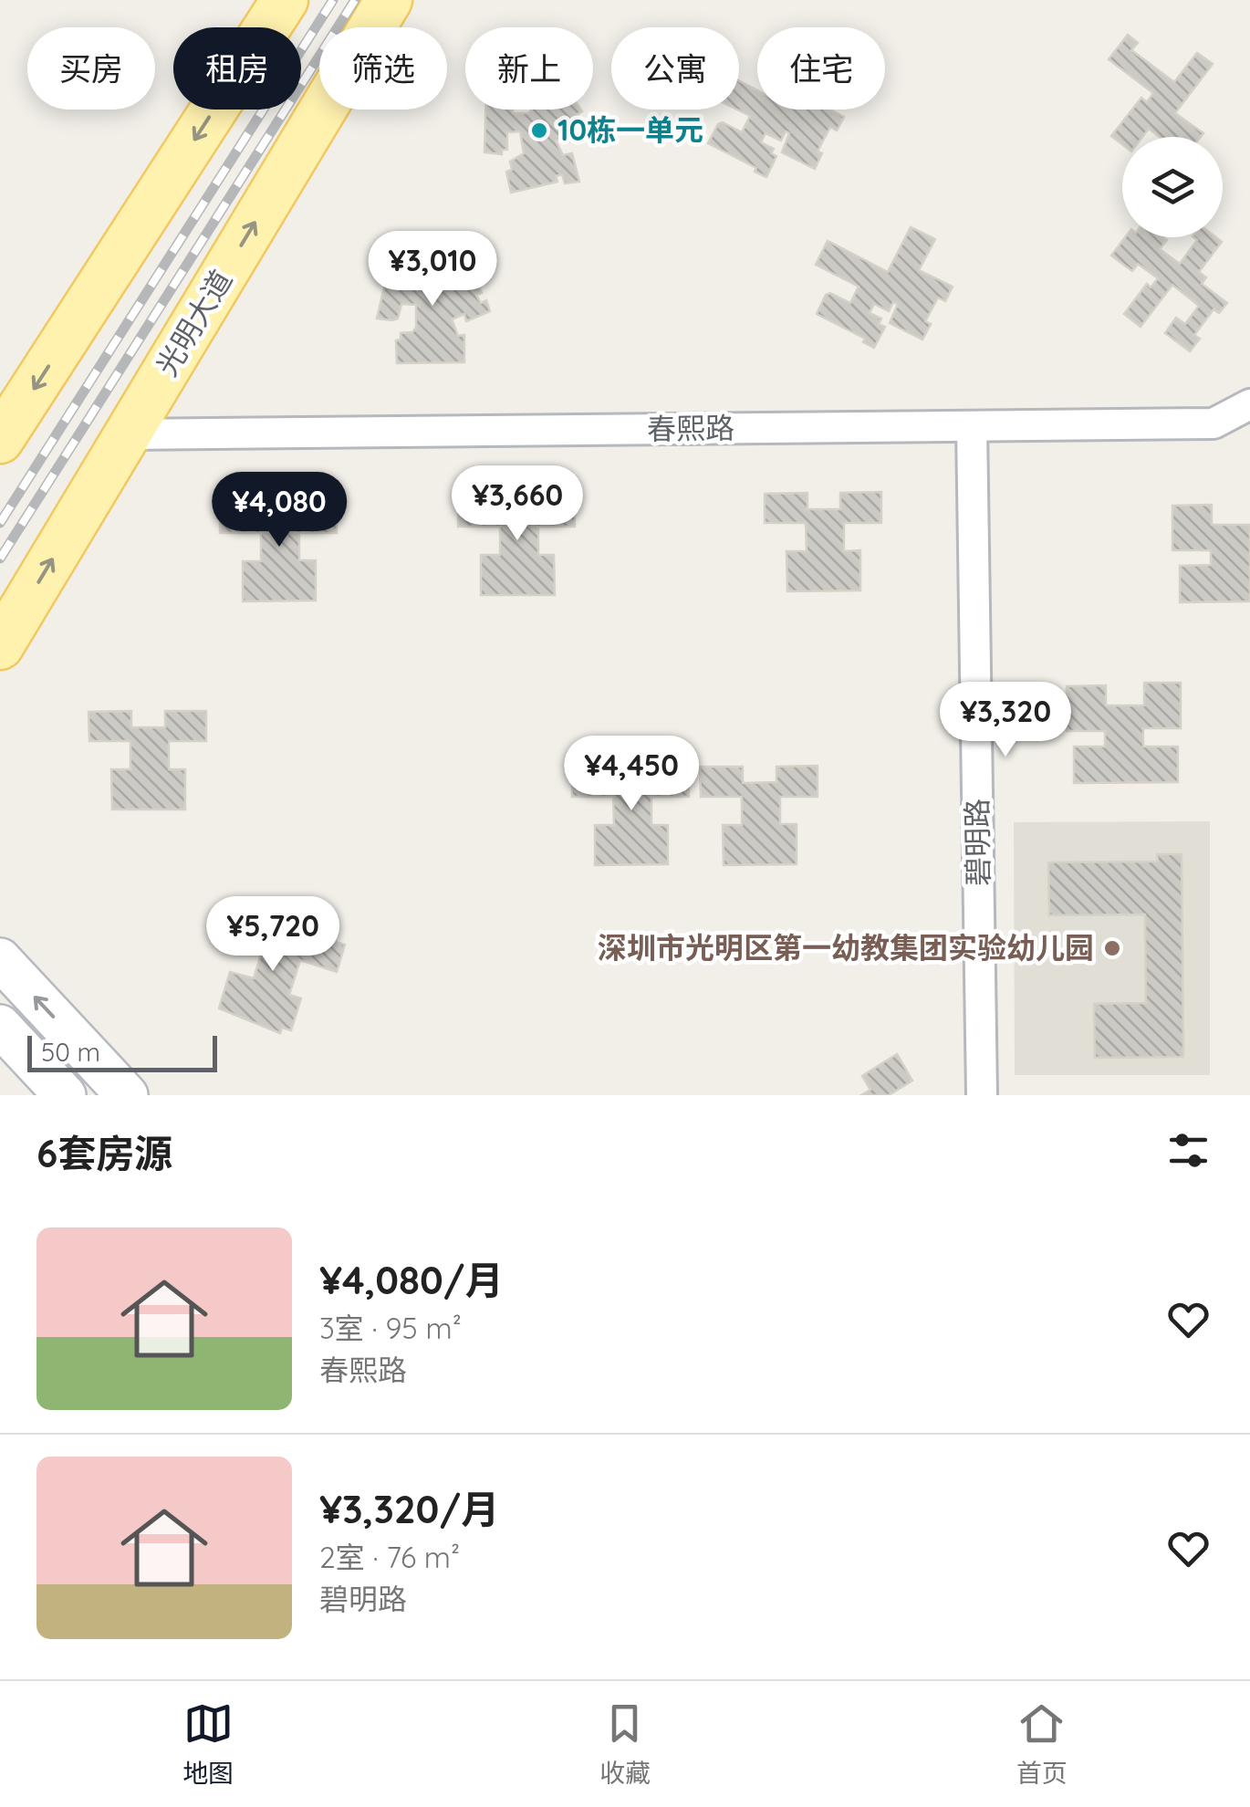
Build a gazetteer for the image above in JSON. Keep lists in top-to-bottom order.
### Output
{
  "streets": {
    "main road": ["光明大道"],
    "street": ["春熙路", "碧明路"]
  },
  "crossings": [
    ["光明大道", "春熙路"],
    ["春熙路", "碧明路"]
  ],
  "places": ["10栋一单元", "深圳市光明区第一幼教集团实验幼儿园"],
  "scale_bar": "50 m",
  "page": {
    "chip": [
      "买房",
      "租房",
      "筛选",
      "新上",
      "公寓",
      "住宅"
    ],
    "price": [
      "¥3,010",
      "¥3,660",
      "¥4,080",
      "¥3,320",
      "¥4,450",
      "¥5,720"
    ],
    "scale": "50 m",
    "heading": "6套房源",
    "list": [
      {
        "name": "¥4,080/月",
        "note": "3室 · 95 m² · 春熙路"
      },
      {
        "name": "¥3,320/月",
        "note": "2室 · 76 m² · 碧明路"
      }
    ],
    "tabs": ["地图", "收藏", "首页"]
  }
}
